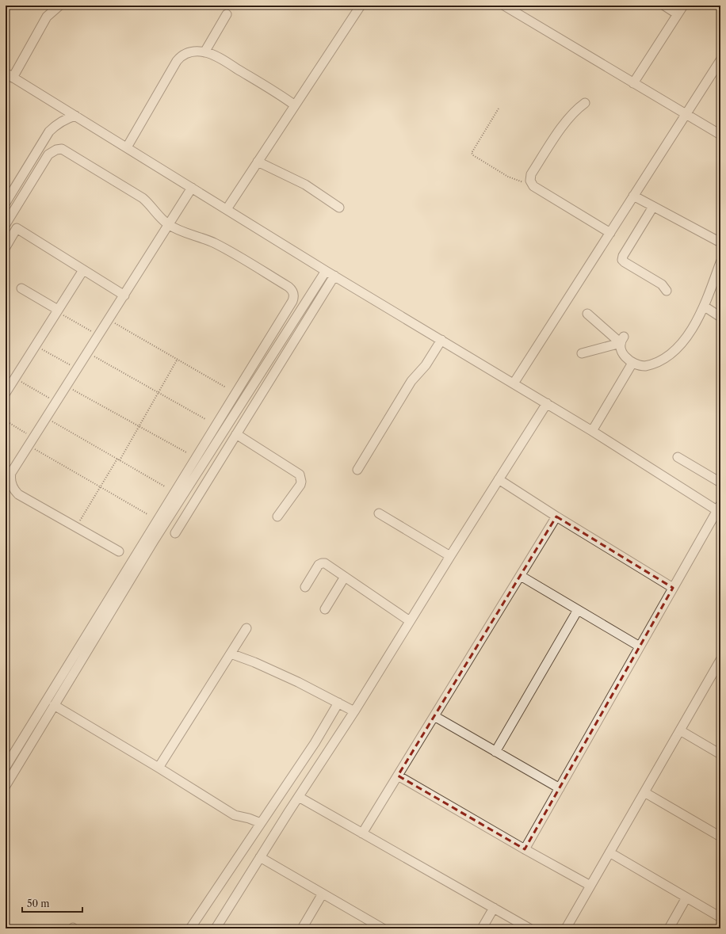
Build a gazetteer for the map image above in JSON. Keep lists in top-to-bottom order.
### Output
{
  "scale_bar": "50 m"
}
